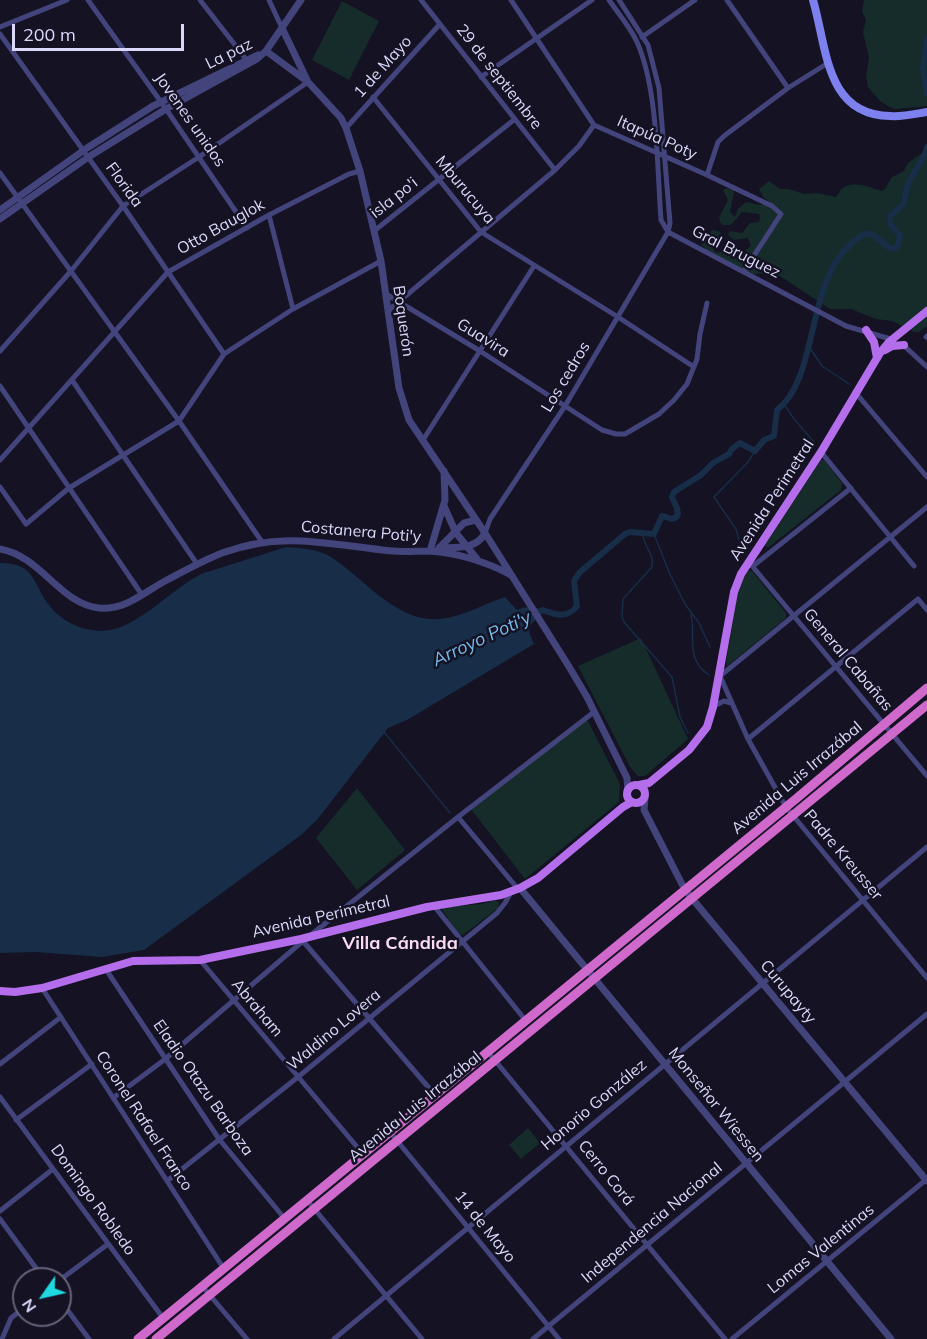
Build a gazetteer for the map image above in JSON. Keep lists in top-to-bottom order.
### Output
{
  "streets": {
    "highway": ["Avenida Luis Irrazábal"],
    "main road": ["Avenida Perimetral"],
    "street": [
      "La paz",
      "1 de Mayo",
      "29 de septiembre",
      "Jovenes unidos",
      "Itapúa Poty",
      "Florida",
      "Mburucuya",
      "isla po'i",
      "Otto Bauglok",
      "Gral Bruguez",
      "Boquerón",
      "Guavira",
      "Los cedros",
      "Costanera Poti'y",
      "General Cabañas",
      "Padre Kreusser",
      "Curupayty",
      "Abraham",
      "Waldino Lovera",
      "Eladio Otazu Barboza",
      "Honorio González",
      "Monseñor Wiessen",
      "Coronel Rafael Franco",
      "Cerro Corá",
      "Domingo Robledo",
      "Independencia Nacional",
      "14 de Mayo",
      "Lomas Valentinas"
    ]
  },
  "crossings": [
    ["La paz", "Jovenes unidos"],
    ["La paz", "Florida"],
    ["La paz", "Boquerón"],
    ["1 de Mayo", "29 de septiembre"],
    ["1 de Mayo", "Mburucuya"],
    ["1 de Mayo", "Boquerón"],
    ["29 de septiembre", "isla po'i"],
    ["Jovenes unidos", "Otto Bauglok"],
    ["Itapúa Poty", "Gral Bruguez"],
    ["Florida", "Otto Bauglok"],
    ["Mburucuya", "isla po'i"],
    ["Mburucuya", "Guavira"],
    ["Mburucuya", "Los cedros"],
    ["isla po'i", "Boquerón"],
    ["Otto Bauglok", "Boquerón"],
    ["Gral Bruguez", "Los cedros"],
    ["Gral Bruguez", "Avenida Perimetral"],
    ["Boquerón", "Guavira"],
    ["Boquerón", "Los cedros"],
    ["Boquerón", "Costanera Poti'y"],
    ["Guavira", "Los cedros"],
    ["Los cedros", "Costanera Poti'y"],
    ["Avenida Perimetral", "General Cabañas"],
    ["Avenida Perimetral", "Padre Kreusser"],
    ["Avenida Perimetral", "Curupayty"],
    ["Avenida Perimetral", "Abraham"],
    ["Avenida Perimetral", "Waldino Lovera"],
    ["Avenida Perimetral", "Eladio Otazu Barboza"],
    ["Avenida Perimetral", "Monseñor Wiessen"],
    ["Avenida Perimetral", "Coronel Rafael Franco"],
    ["General Cabañas", "Avenida Luis Irrazábal"],
    ["Avenida Luis Irrazábal", "Padre Kreusser"],
    ["Avenida Luis Irrazábal", "Curupayty"],
    ["Avenida Luis Irrazábal", "Monseñor Wiessen"],
    ["Avenida Luis Irrazábal", "Cerro Corá"],
    ["Avenida Luis Irrazábal", "14 de Mayo"],
    ["Padre Kreusser", "Honorio González"],
    ["Curupayty", "Honorio González"],
    ["Curupayty", "Independencia Nacional"],
    ["Curupayty", "Lomas Valentinas"],
    ["Abraham", "Waldino Lovera"],
    ["Waldino Lovera", "Eladio Otazu Barboza"],
    ["Waldino Lovera", "Monseñor Wiessen"],
    ["Waldino Lovera", "Coronel Rafael Franco"],
    ["Honorio González", "Monseñor Wiessen"],
    ["Honorio González", "Cerro Corá"],
    ["Honorio González", "14 de Mayo"],
    ["Monseñor Wiessen", "Independencia Nacional"],
    ["Monseñor Wiessen", "Lomas Valentinas"],
    ["Cerro Corá", "Independencia Nacional"],
    ["Independencia Nacional", "14 de Mayo"]
  ],
  "districts": ["Villa Cándida"],
  "water": ["Arroyo Poti'y"],
  "scale_bar": "200 m",
  "north": "bottom left"
}
